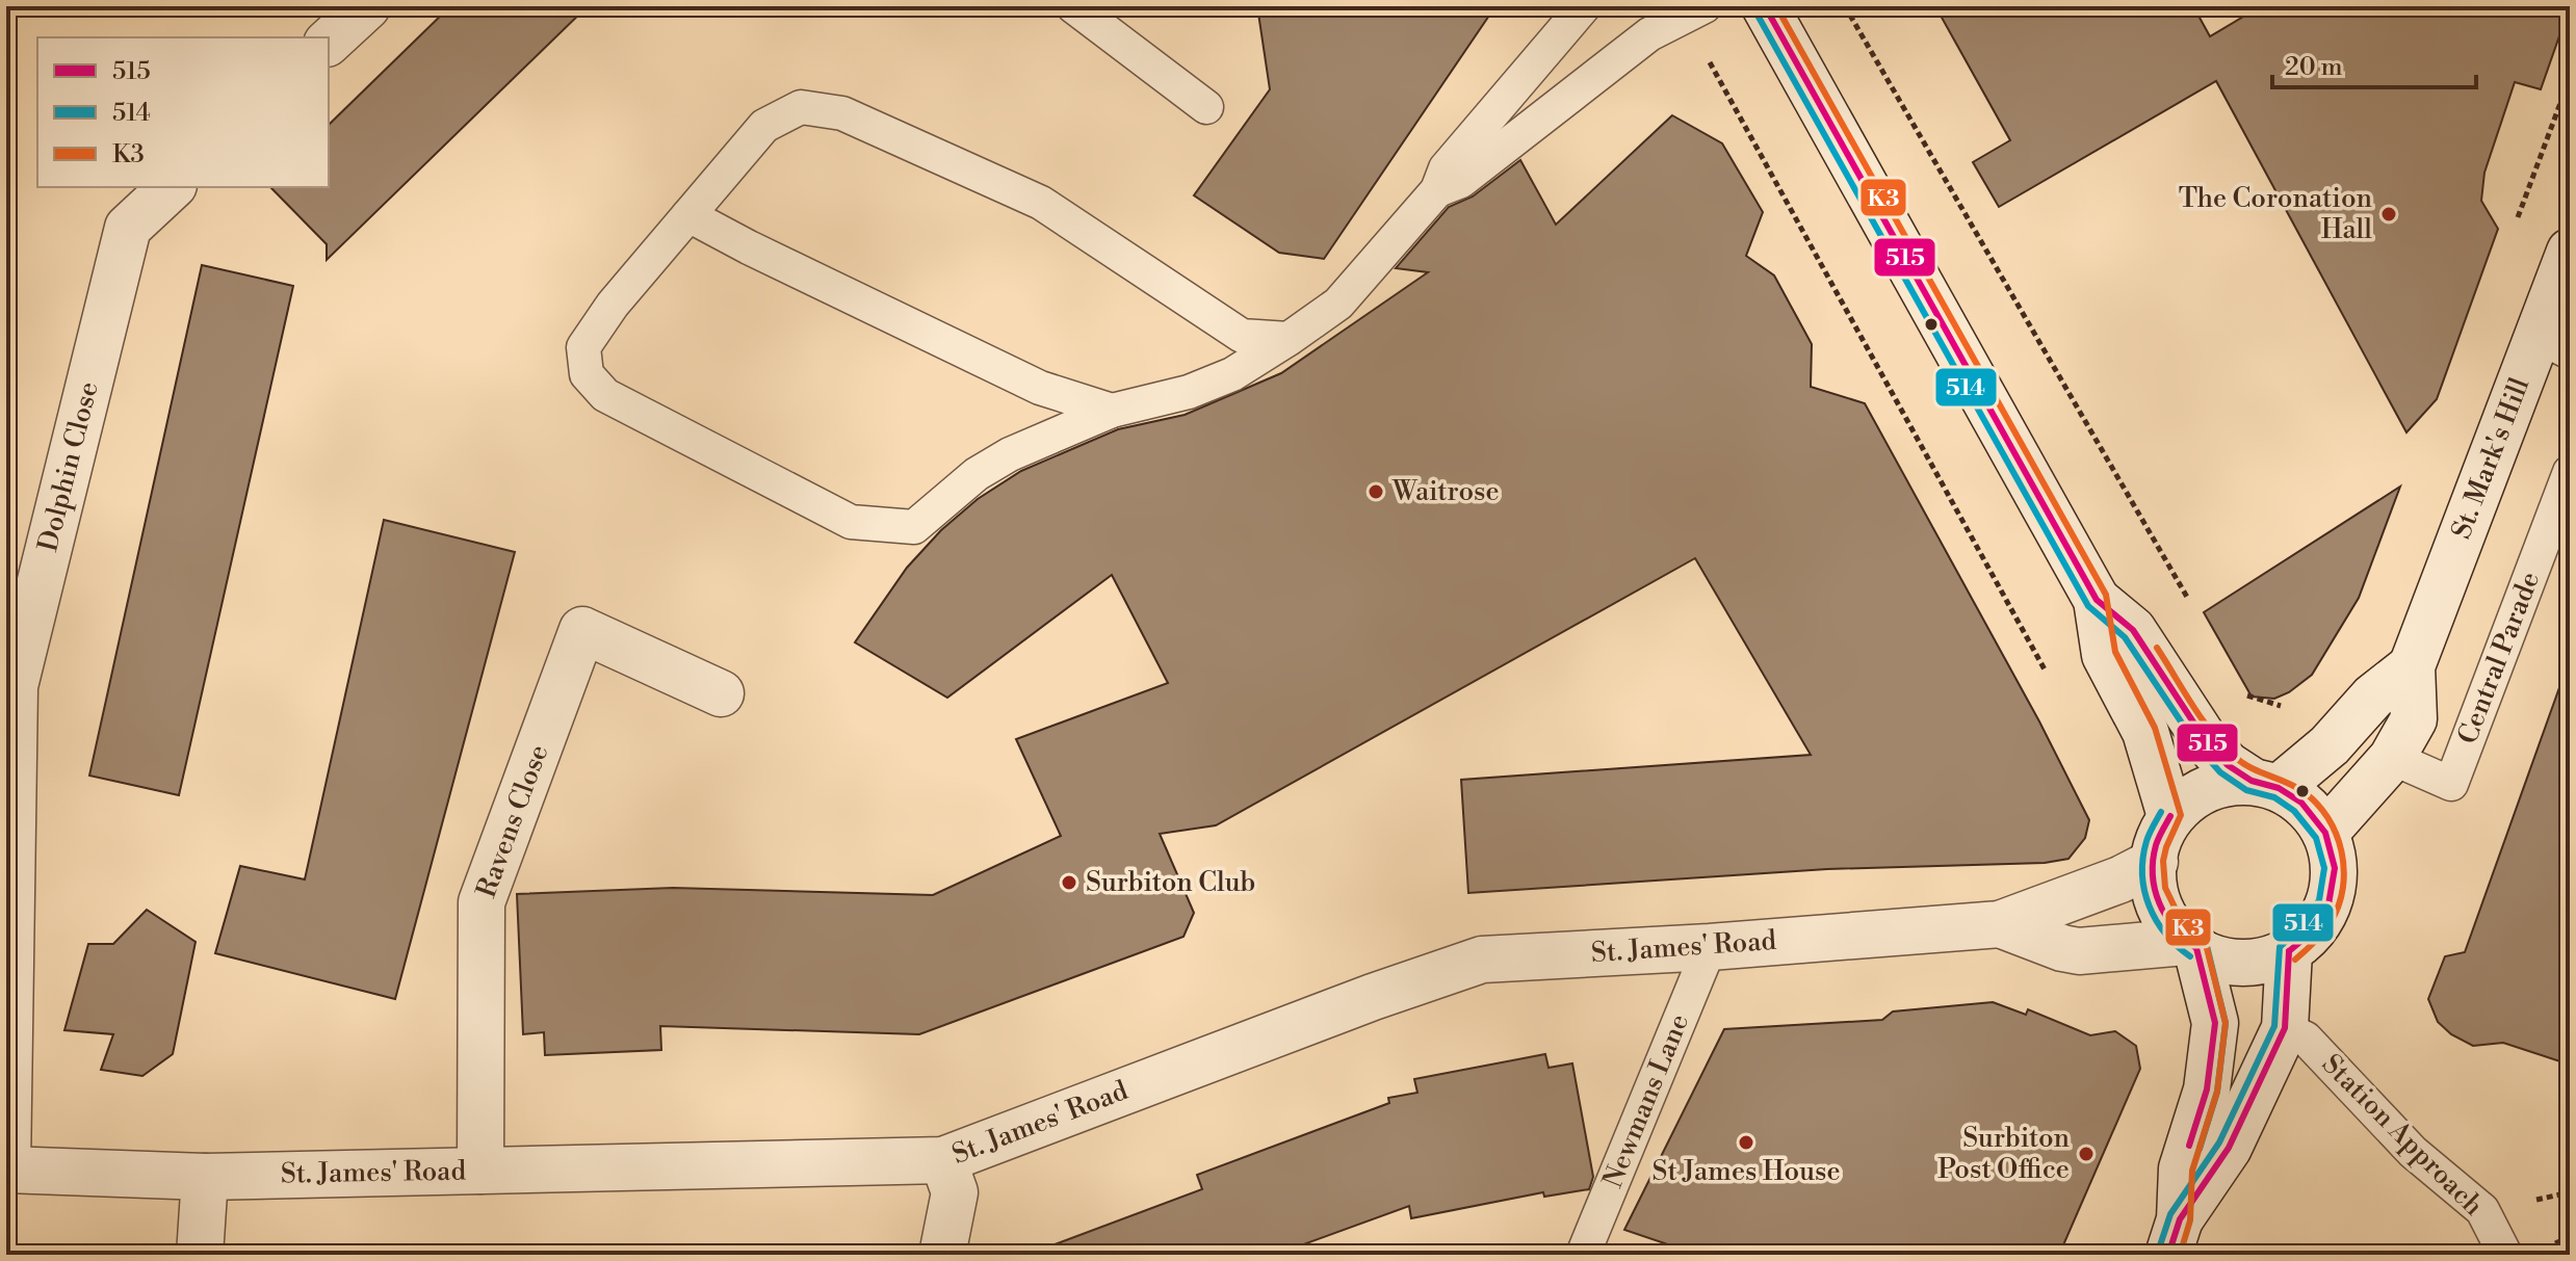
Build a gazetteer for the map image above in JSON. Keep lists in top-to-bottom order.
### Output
{
  "streets": {
    "street": [
      "St. Mark's Hill",
      "Dolphin Close",
      "Ravens Close",
      "St. James' Road"
    ],
    "lane": ["Central Parade", "Newmans Lane", "Station Approach"]
  },
  "crossings": [
    ["St. Mark's Hill", "Central Parade"],
    ["St. Mark's Hill", "St. James' Road"],
    ["Dolphin Close", "St. James' Road"],
    ["Ravens Close", "St. James' Road"],
    ["St. James' Road", "Newmans Lane"]
  ],
  "places": [
    "The Coronation Hall",
    "Waitrose",
    "Surbiton Club",
    "St James House",
    "Surbiton Post Office"
  ],
  "lines": ["transit line 515", "transit line K3", "transit line 514"],
  "legend": ["515", "514", "K3"],
  "scale_bar": "20 m"
}
